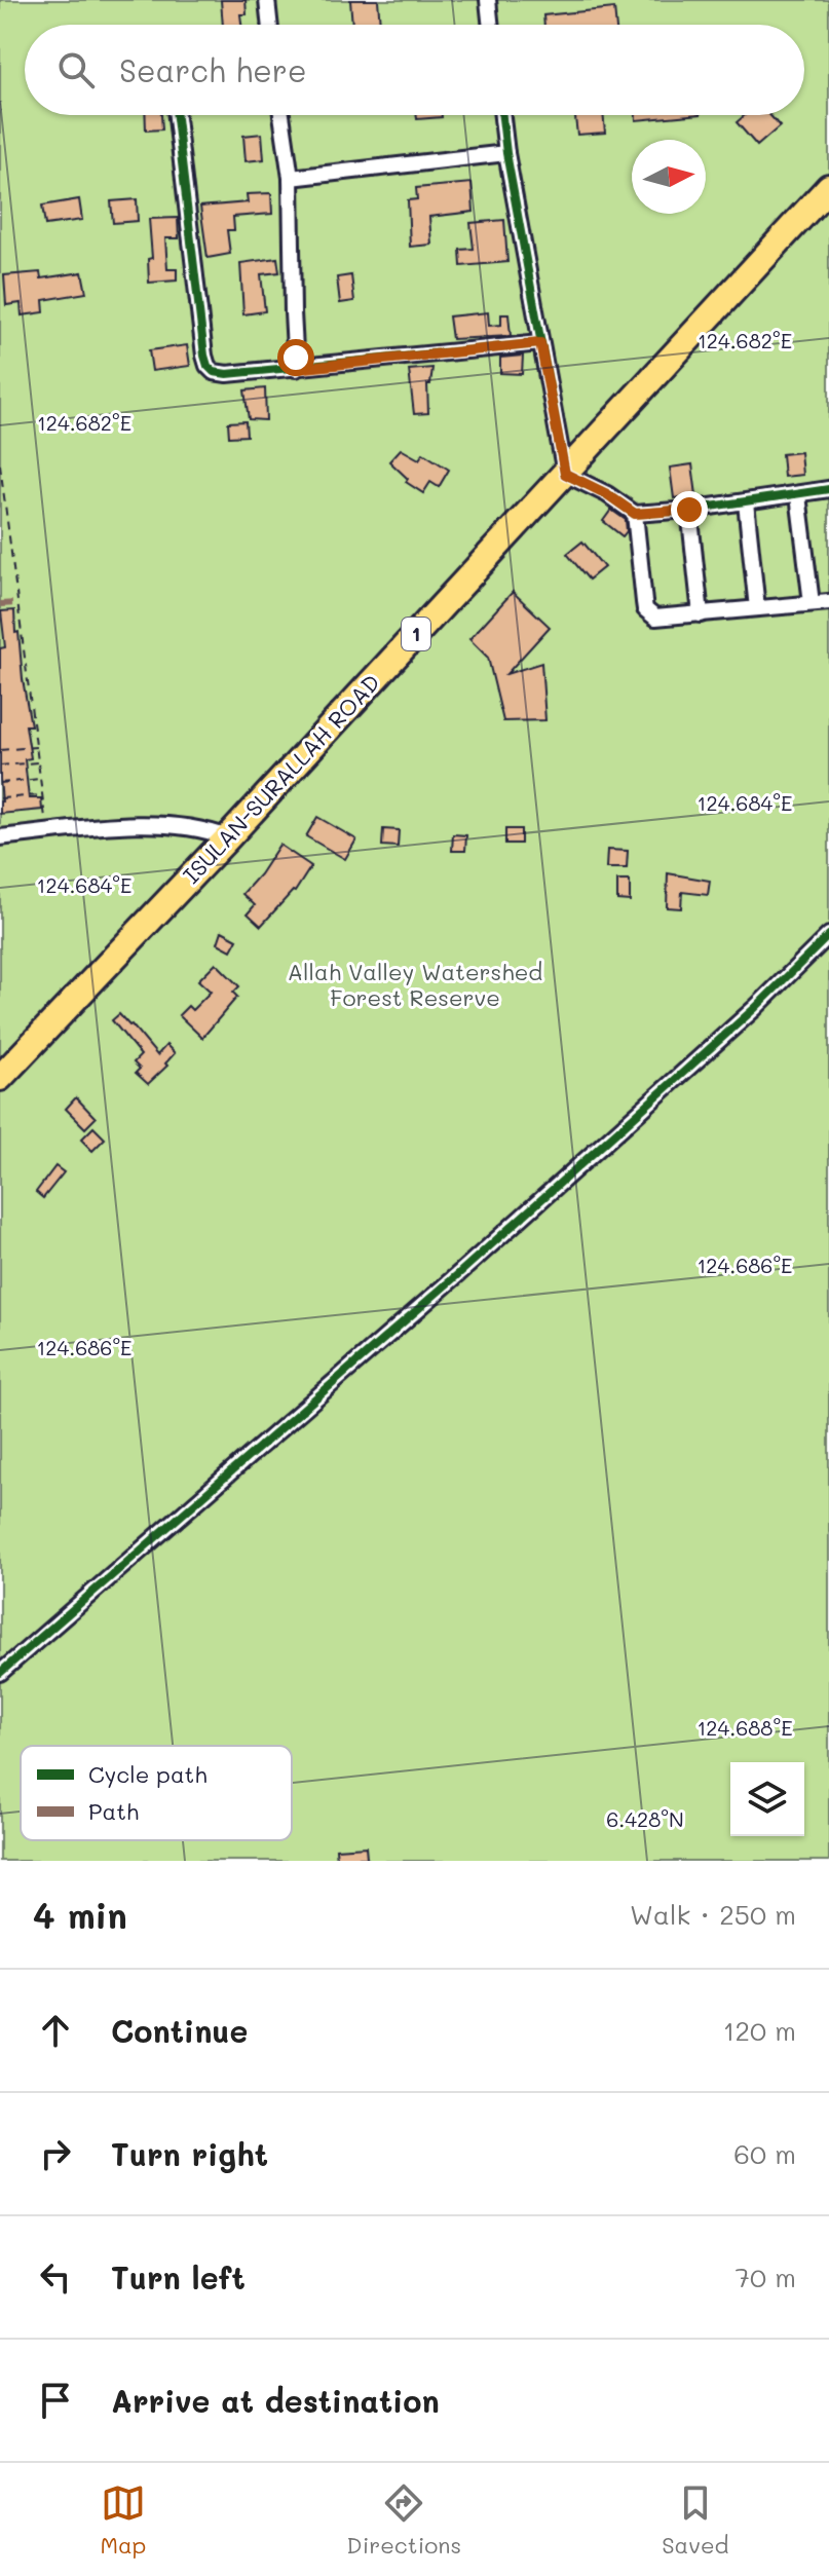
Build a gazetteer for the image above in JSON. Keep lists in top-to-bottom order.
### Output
{
  "streets": {
    "highway": ["1", "ISULAN-SURALLAH ROAD"]
  },
  "parks": ["Allah Valley Watershed Forest Reserve"],
  "legend": ["Cycle path", "Path"],
  "north": "right",
  "page": {
    "search": "Search here",
    "heading": ["4 min", "Walk · 250 m"],
    "list": [
      ["Continue", "120 m"],
      ["Turn right", "60 m"],
      ["Turn left", "70 m"],
      "Arrive at destination"
    ],
    "nav": ["Map", "Directions", "Saved"]
  },
  "coordinates": [
    "124.682°E",
    "124.684°E",
    "124.686°E",
    "124.688°E",
    "6.428°N"
  ]
}
